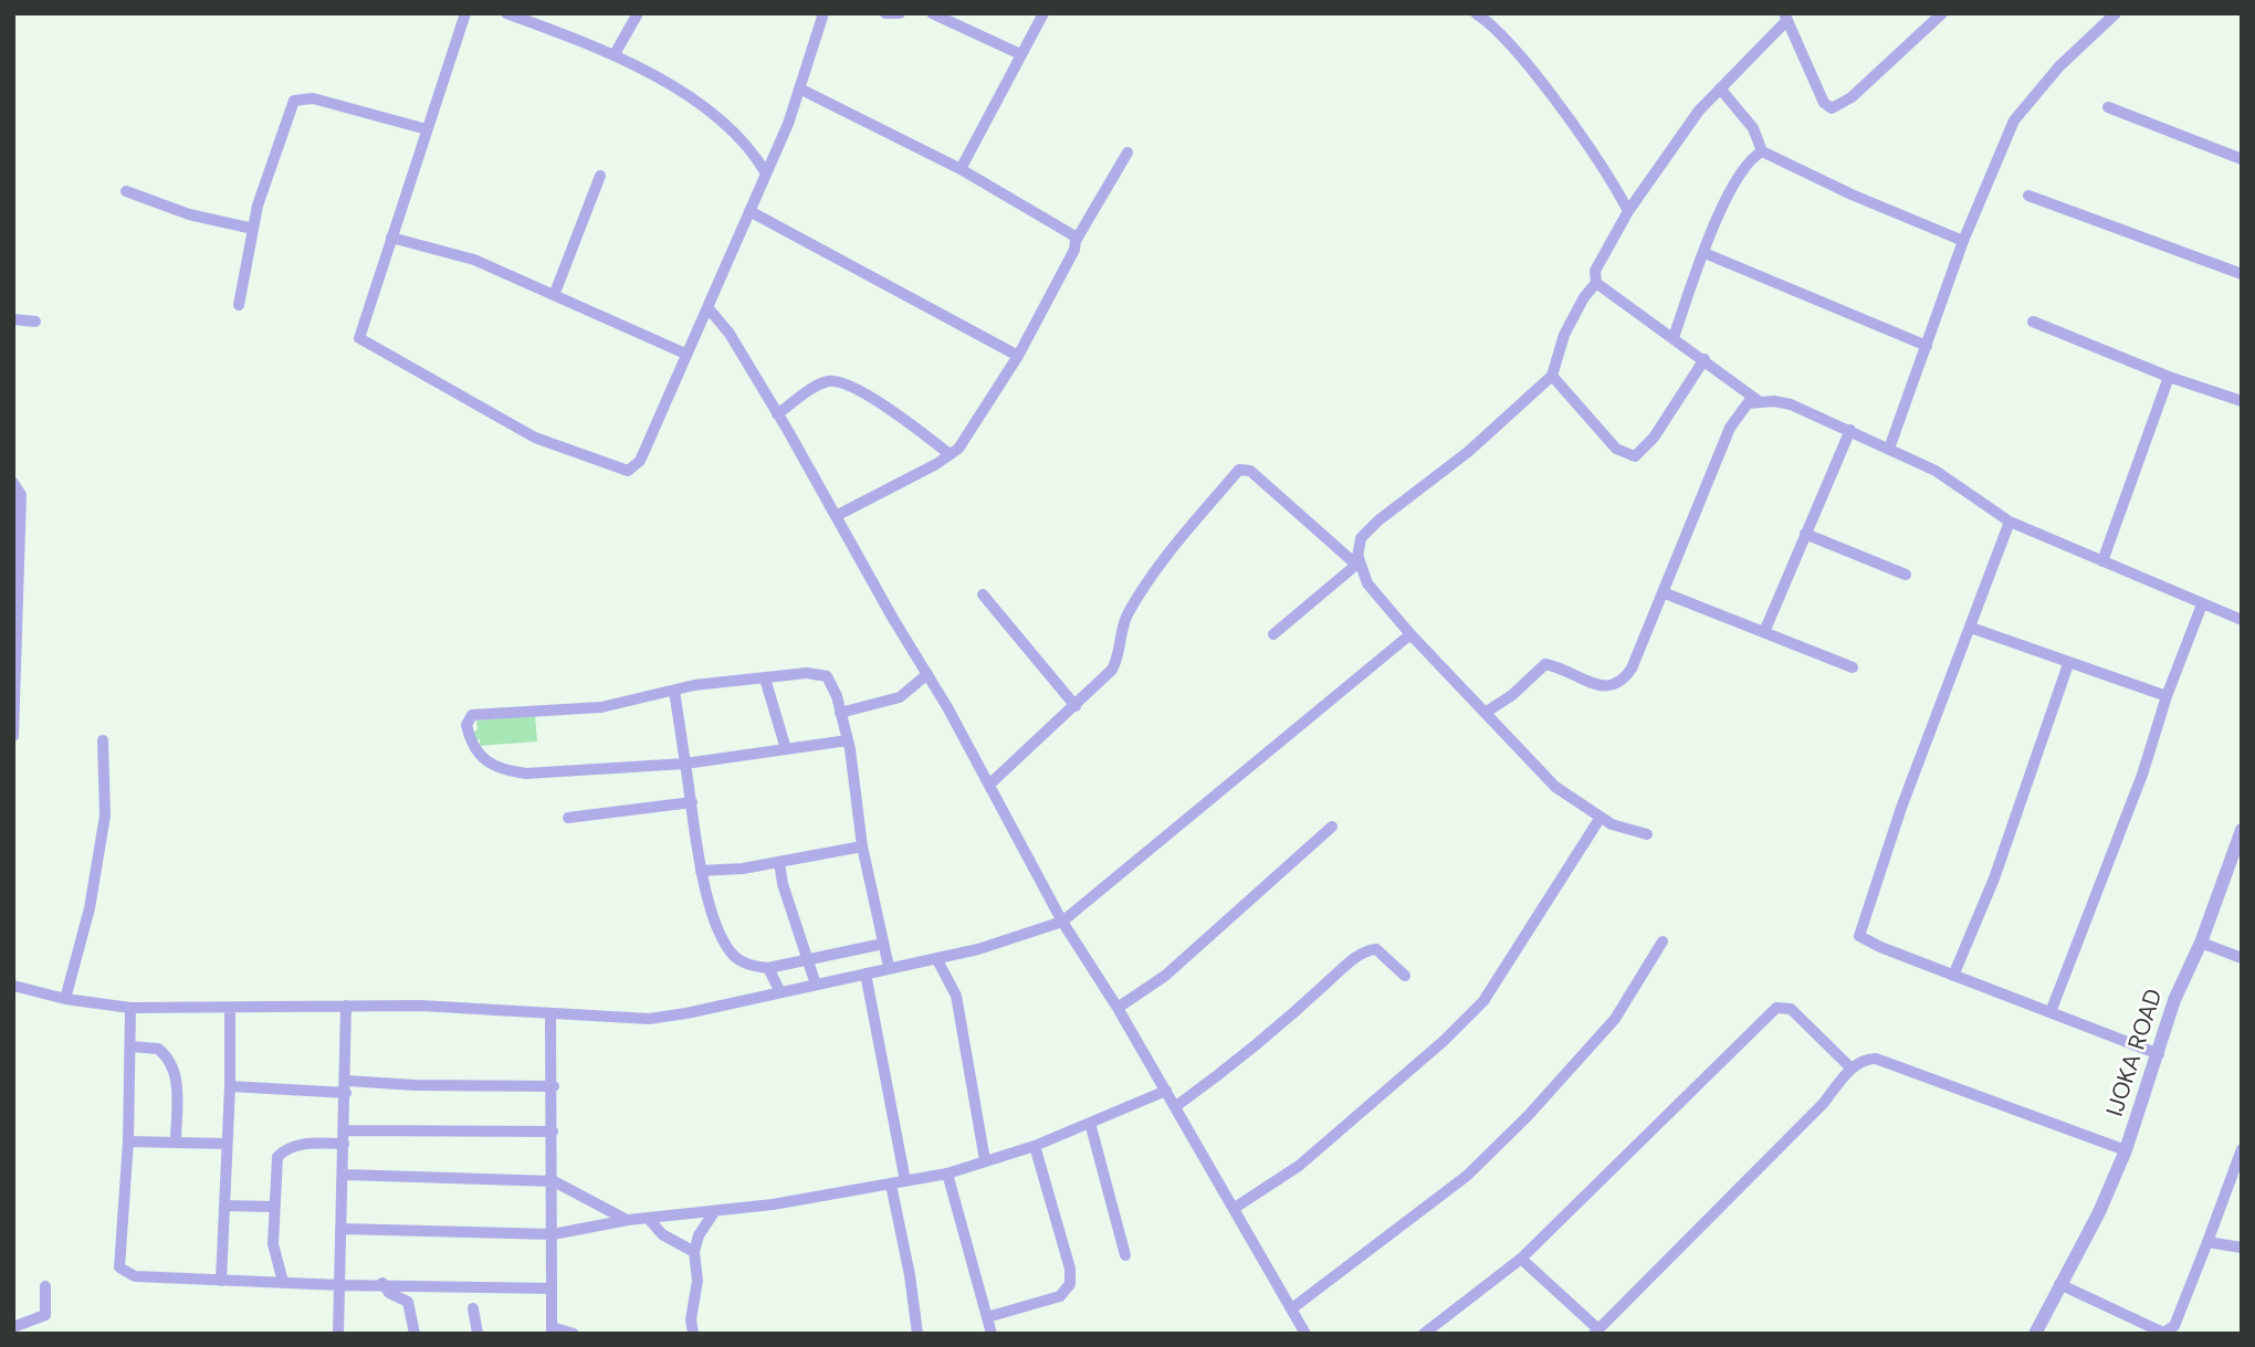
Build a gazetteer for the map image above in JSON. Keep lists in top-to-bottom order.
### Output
{
  "streets": {
    "street": ["IJOKA ROAD"]
  }
}
